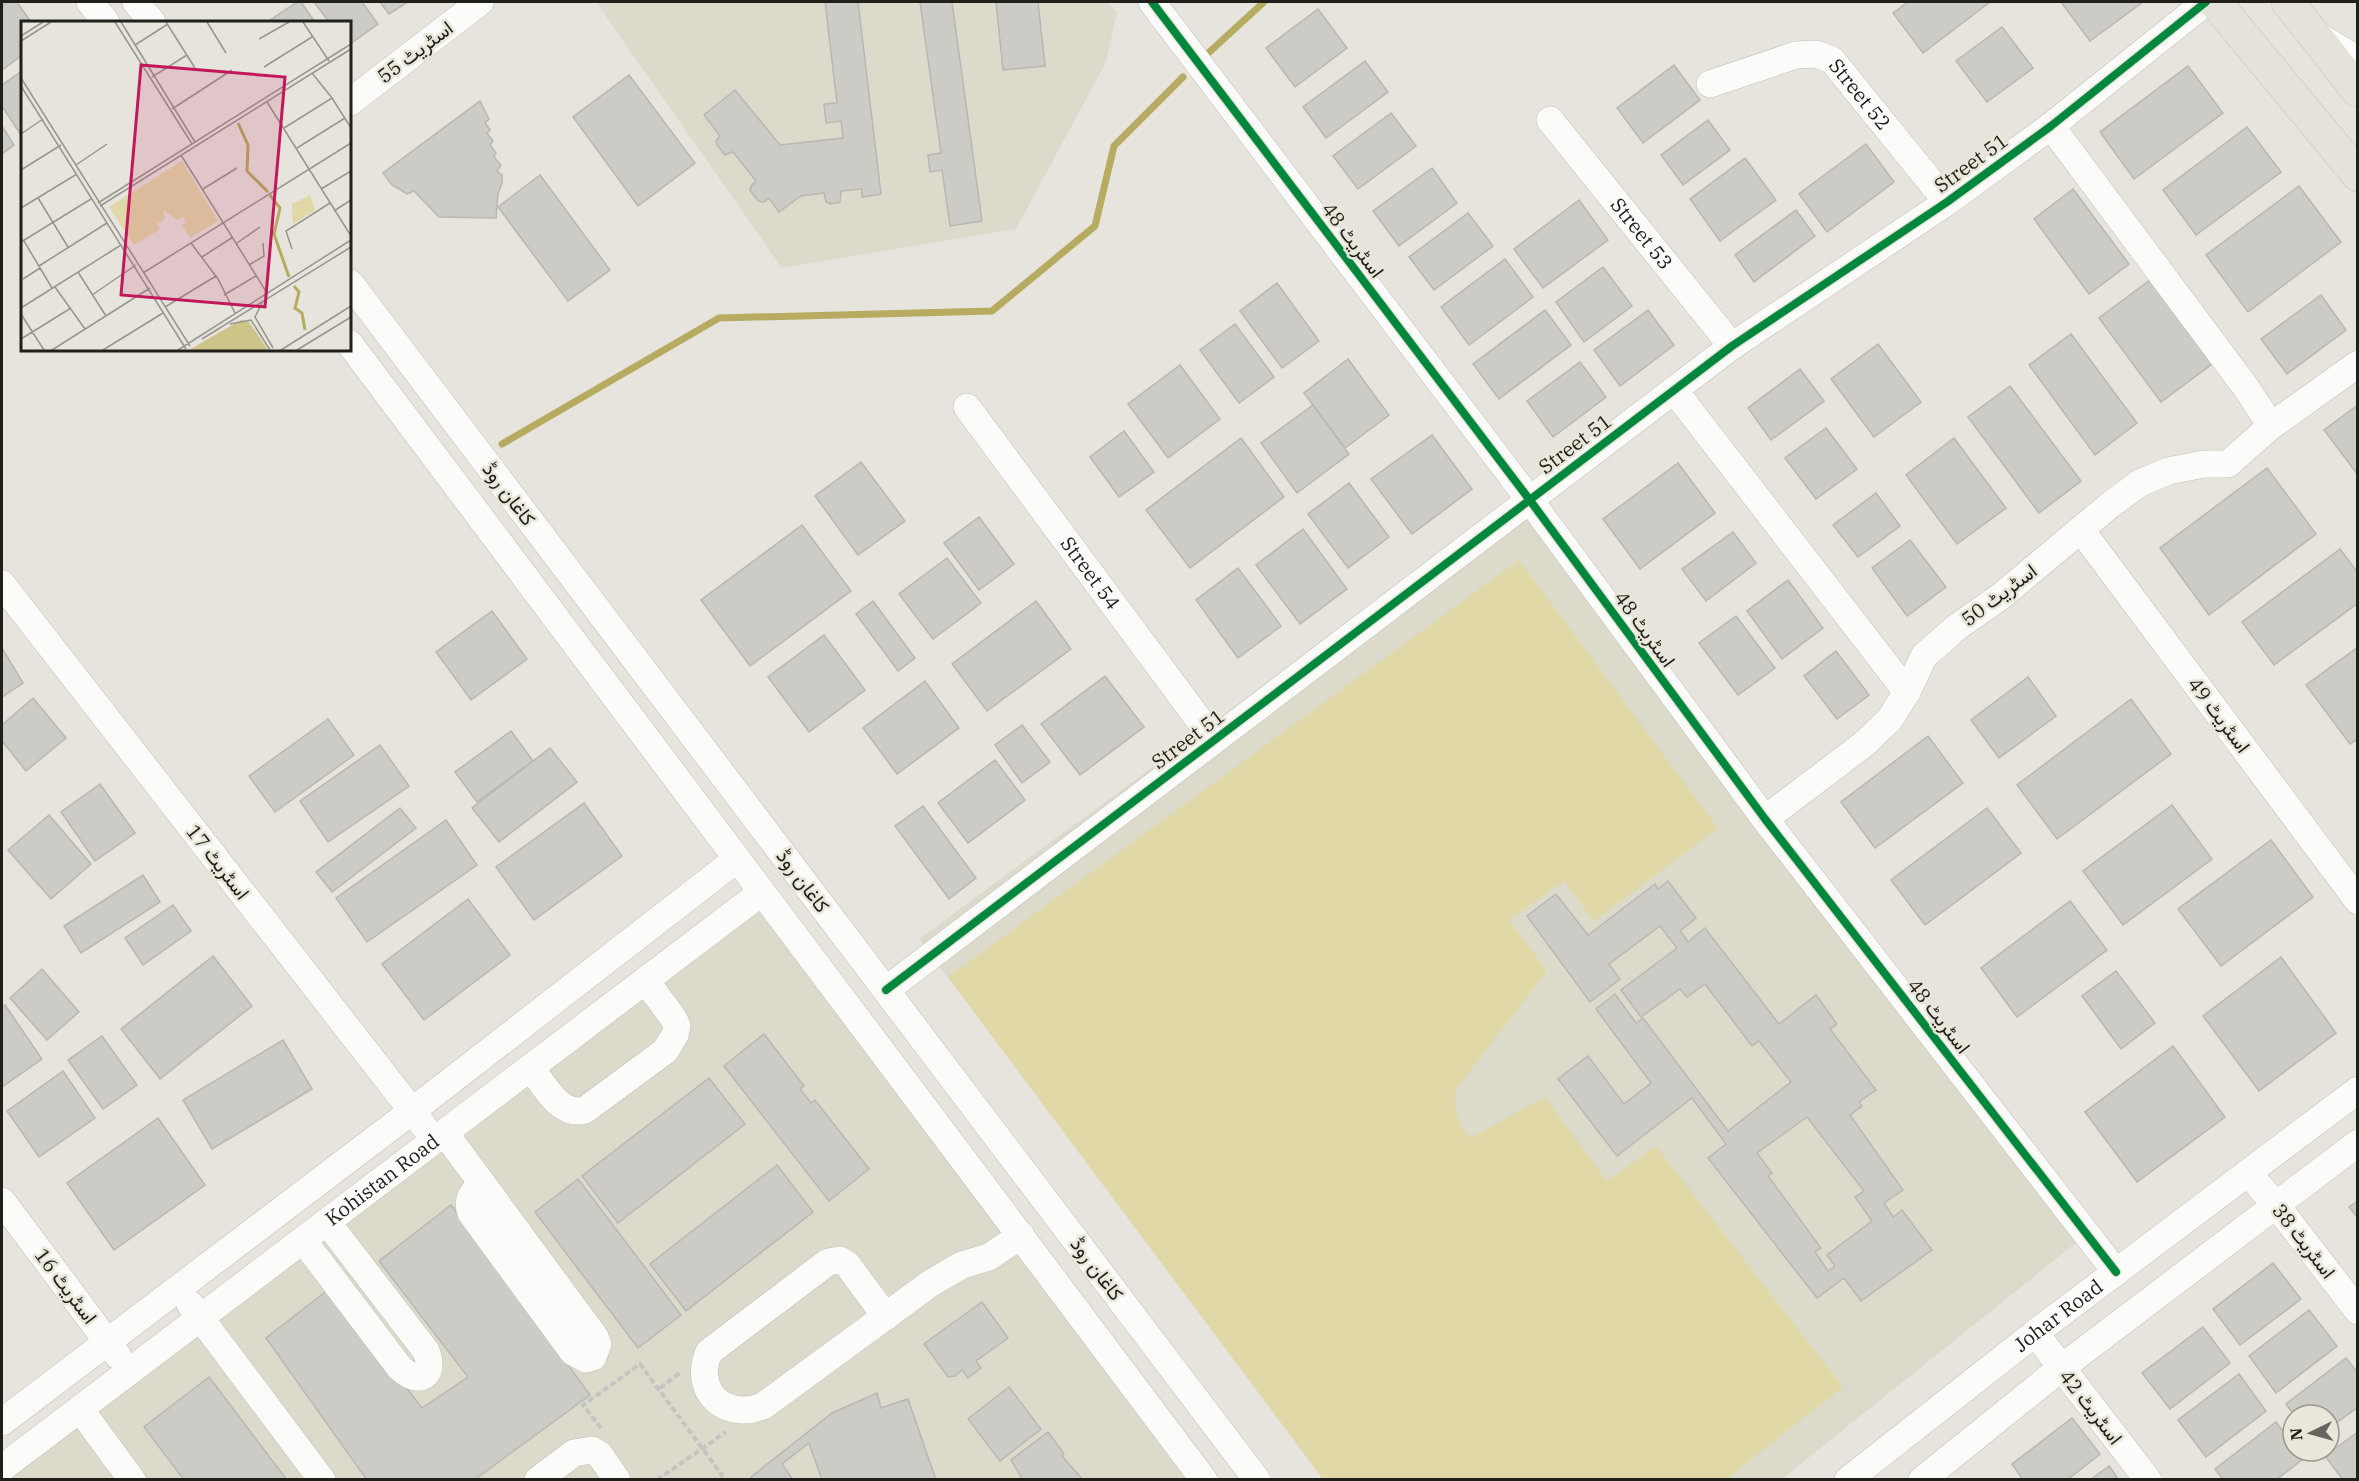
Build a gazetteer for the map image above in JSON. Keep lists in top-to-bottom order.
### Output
{
  "streets": {
    "street": [
      "اسٹریٹ 55",
      "Street 52",
      "Street 51",
      "Street 53",
      "اسٹریٹ 48",
      "کاغان روڈ",
      "Street 54",
      "اسٹریٹ 50",
      "اسٹریٹ 49",
      "اسٹریٹ 17",
      "Kohistan Road",
      "اسٹریٹ 38",
      "اسٹریٹ 16",
      "Johar Road",
      "اسٹریٹ 42"
    ]
  },
  "crossings": [
    ["Street 52", "Street 51"],
    ["Street 51", "Street 53"],
    ["Street 51", "اسٹریٹ 48"],
    ["Street 51", "کاغان روڈ"],
    ["Street 51", "Street 54"],
    ["اسٹریٹ 48", "اسٹریٹ 50"],
    ["اسٹریٹ 48", "Johar Road"],
    ["کاغان روڈ", "Kohistan Road"],
    ["اسٹریٹ 50", "اسٹریٹ 49"],
    ["اسٹریٹ 17", "Kohistan Road"],
    ["Kohistan Road", "اسٹریٹ 16"],
    ["اسٹریٹ 38", "Johar Road"],
    ["Johar Road", "اسٹریٹ 42"]
  ],
  "north": "left"
}
